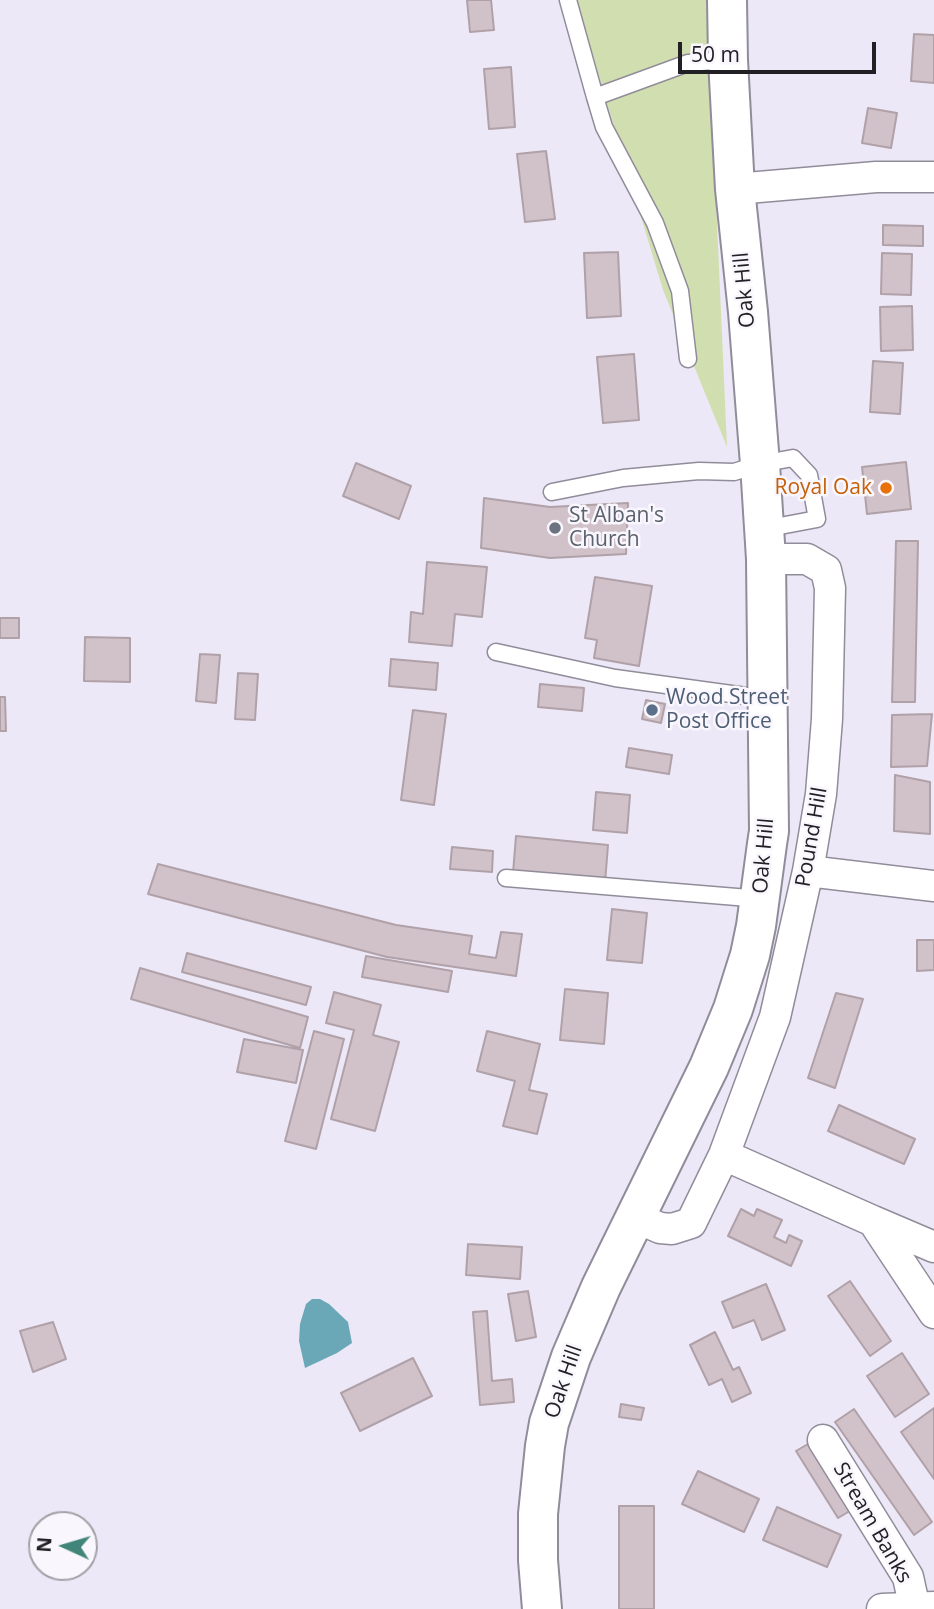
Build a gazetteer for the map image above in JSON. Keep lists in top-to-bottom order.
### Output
{
  "streets": {
    "street": ["Oak Hill", "Pound Hill", "Stream Banks"]
  },
  "crossings": [
    ["Oak Hill", "Pound Hill"]
  ],
  "places": ["Royal Oak", "St Alban's Church", "Wood Street Post Office"],
  "scale_bar": "50 m",
  "north": "left"
}
